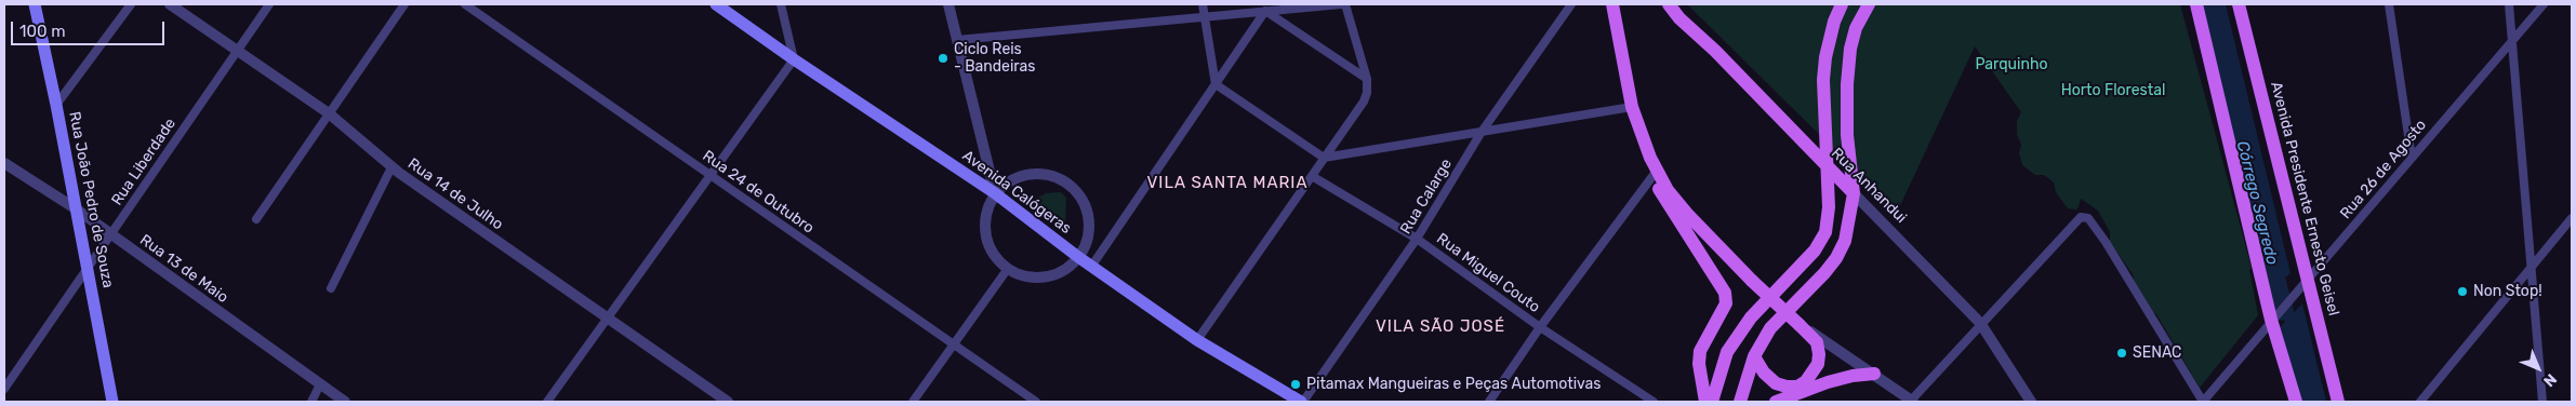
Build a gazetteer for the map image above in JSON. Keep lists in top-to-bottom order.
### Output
{
  "streets": {
    "main road": [
      "Rua Anhandui",
      "Avenida Calógeras",
      "Avenida Presidente Ernesto Geisel",
      "Rua João Pedro de Souza"
    ],
    "street": [
      "Rua Liberdade",
      "Rua 26 de Agosto",
      "Rua 24 de Outubro",
      "Rua 14 de Julho",
      "Rua Calarge",
      "Rua 13 de Maio",
      "Rua Miguel Couto"
    ]
  },
  "crossings": [
    ["Rua Liberdade", "Rua 14 de Julho"],
    ["Rua Liberdade", "Rua João Pedro de Souza"],
    ["Rua Liberdade", "Rua 13 de Maio"],
    ["Rua 26 de Agosto", "Avenida Presidente Ernesto Geisel"],
    ["Avenida Calógeras", "Rua Calarge"],
    ["Rua Calarge", "Rua Miguel Couto"],
    ["Rua João Pedro de Souza", "Rua 13 de Maio"]
  ],
  "districts": ["VILA SANTA MARIA", "VILA SÃO JOSÉ"],
  "water": ["Córrego Segredo"],
  "parks": ["Parquinho", "Horto Florestal"],
  "places": [
    "Ciclo Reis - Bandeiras",
    "Non Stop!",
    "SENAC",
    "Pitamax Mangueiras e Peças Automotivas"
  ],
  "scale_bar": "100 m",
  "north": "bottom right"
}
